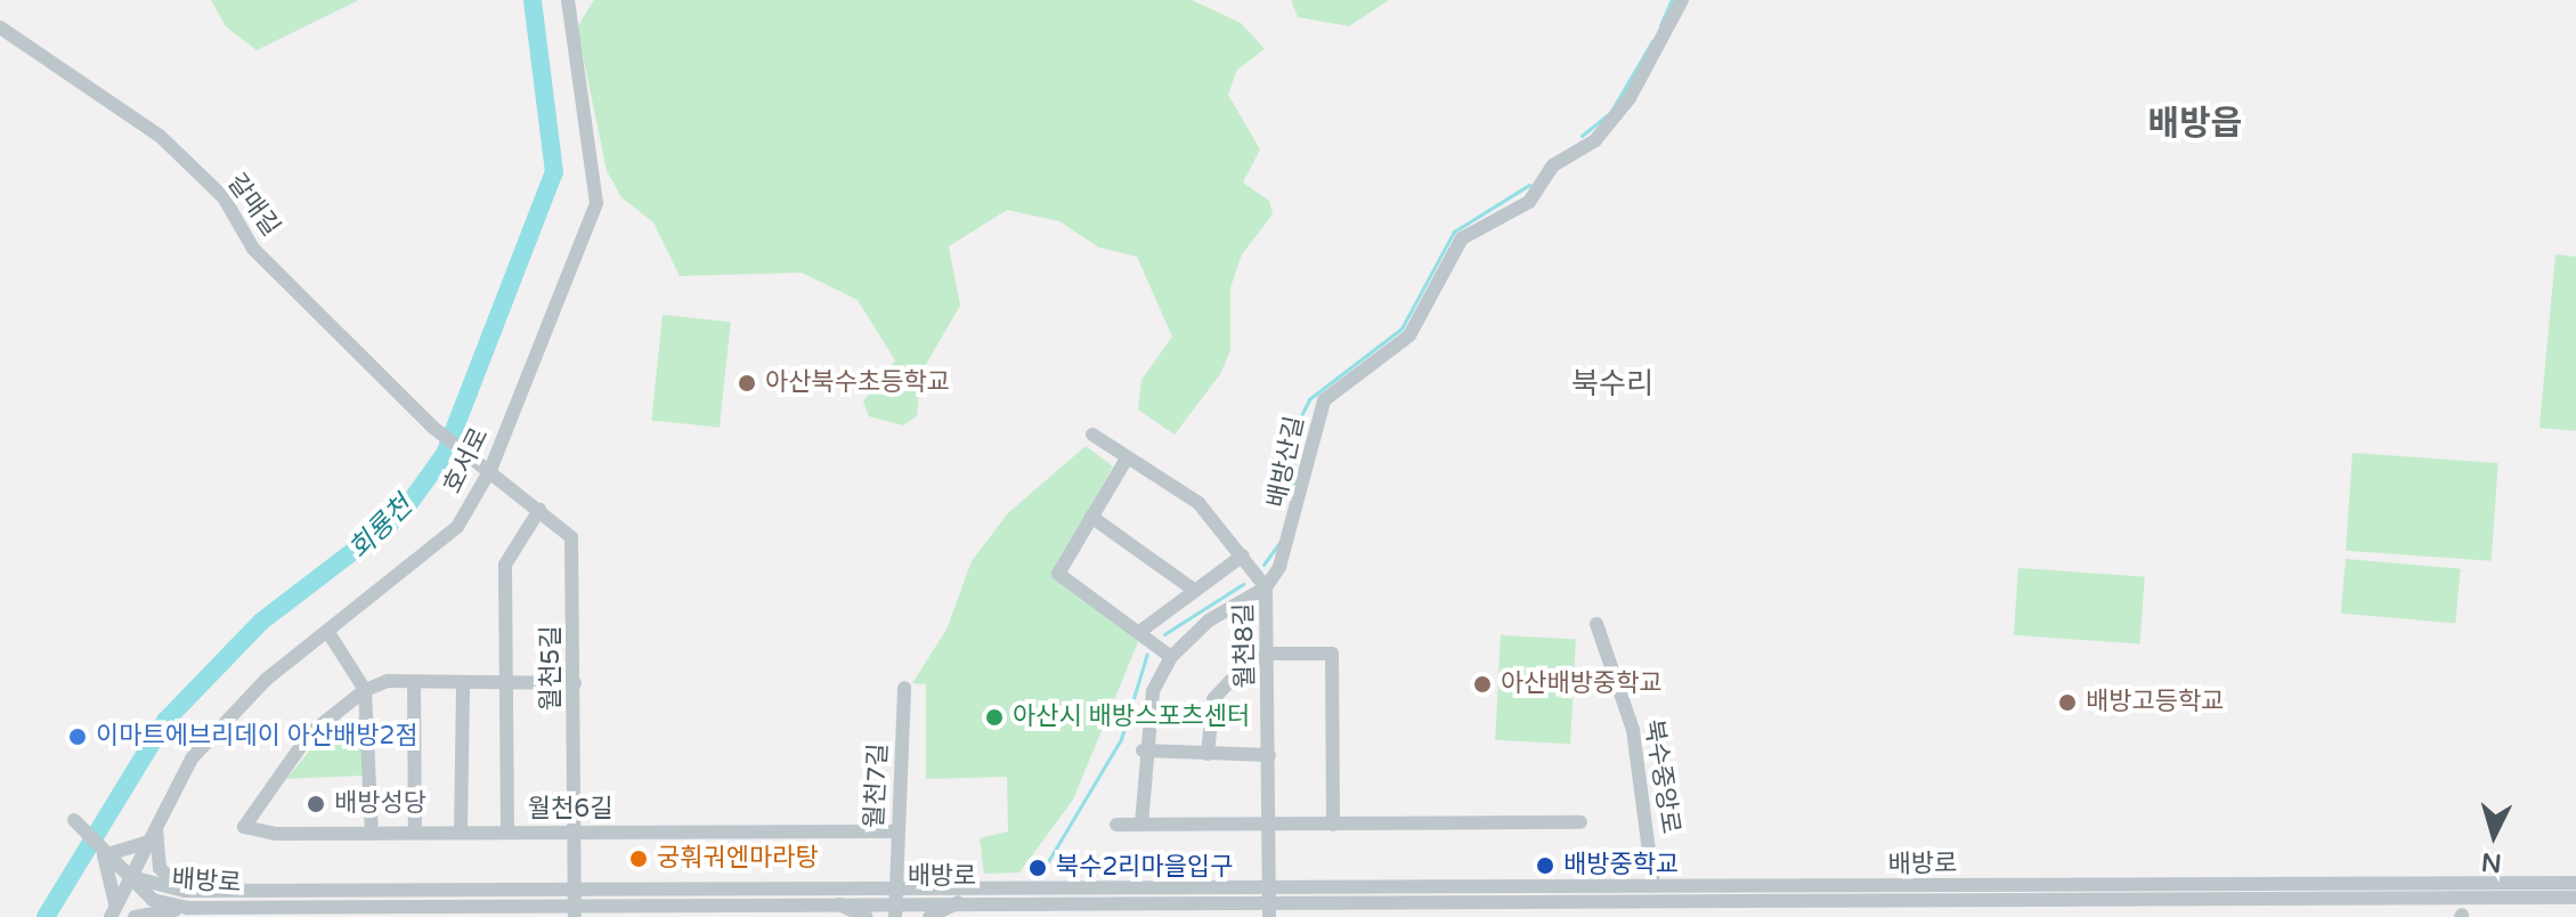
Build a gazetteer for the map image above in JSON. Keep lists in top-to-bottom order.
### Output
{
  "streets": {
    "street": [
      "갈매길",
      "호서로",
      "배방산길",
      "월천8길",
      "월천5길",
      "북수중앙로",
      "월천7길",
      "월천6길",
      "배방로"
    ]
  },
  "crossings": [
    ["갈매길", "호서로"],
    ["갈매길", "월천5길"],
    ["호서로", "월천5길"],
    ["호서로", "배방로"],
    ["배방산길", "월천8길"],
    ["월천8길", "배방로"],
    ["월천5길", "월천6길"],
    ["월천5길", "배방로"],
    ["북수중앙로", "배방로"],
    ["월천7길", "월천6길"],
    ["월천7길", "배방로"]
  ],
  "districts": ["배방읍", "북수리"],
  "water": ["회룡천"],
  "places": [
    "아산북수초등학교",
    "아산배방중학교",
    "배방고등학교",
    "아산시 배방스포츠센터",
    "이마트에브리데이 아산배방2점",
    "배방성당",
    "궁훠궈엔마라탕",
    "배방중학교",
    "북수2리마을입구"
  ],
  "north": "bottom"
}
